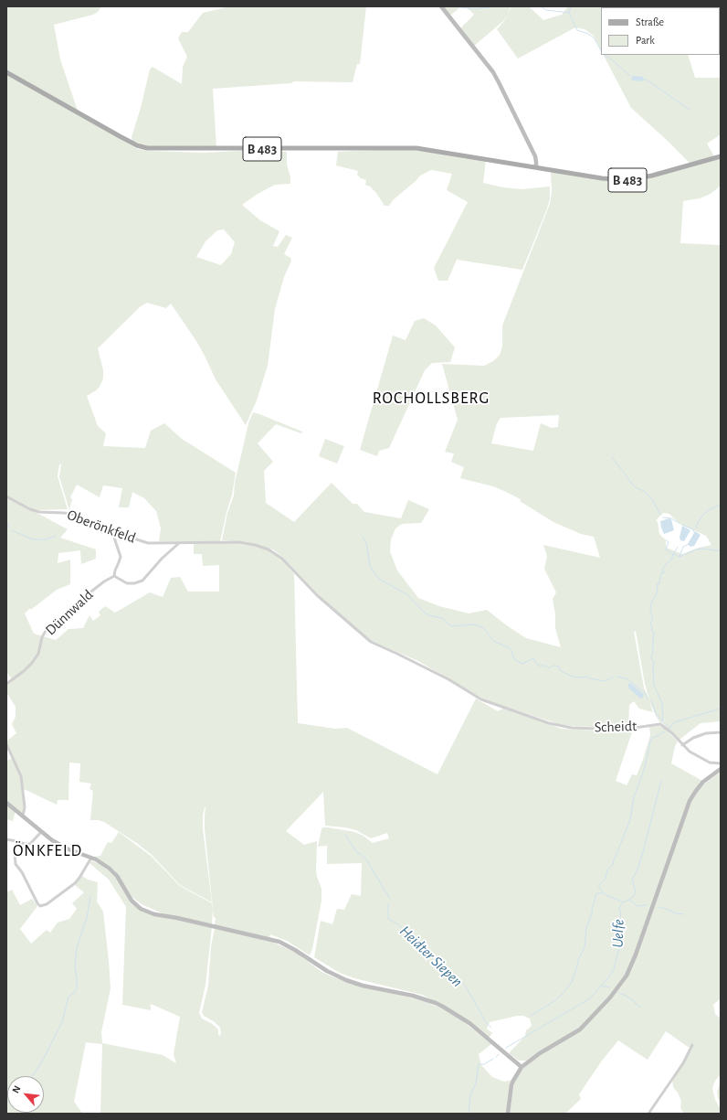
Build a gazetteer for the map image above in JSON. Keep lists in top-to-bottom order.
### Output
{
  "streets": {
    "main road": ["B 483"],
    "street": ["Oberönkfeld", "Dünnwald", "Scheidt"]
  },
  "crossings": [
    ["Oberönkfeld", "Scheidt"]
  ],
  "districts": ["ROCHOLLSBERG", "ÖNKFELD"],
  "water": ["Uelfe", "Heidter Siepen"],
  "legend": ["Straße", "Park"],
  "north": "top left"
}
